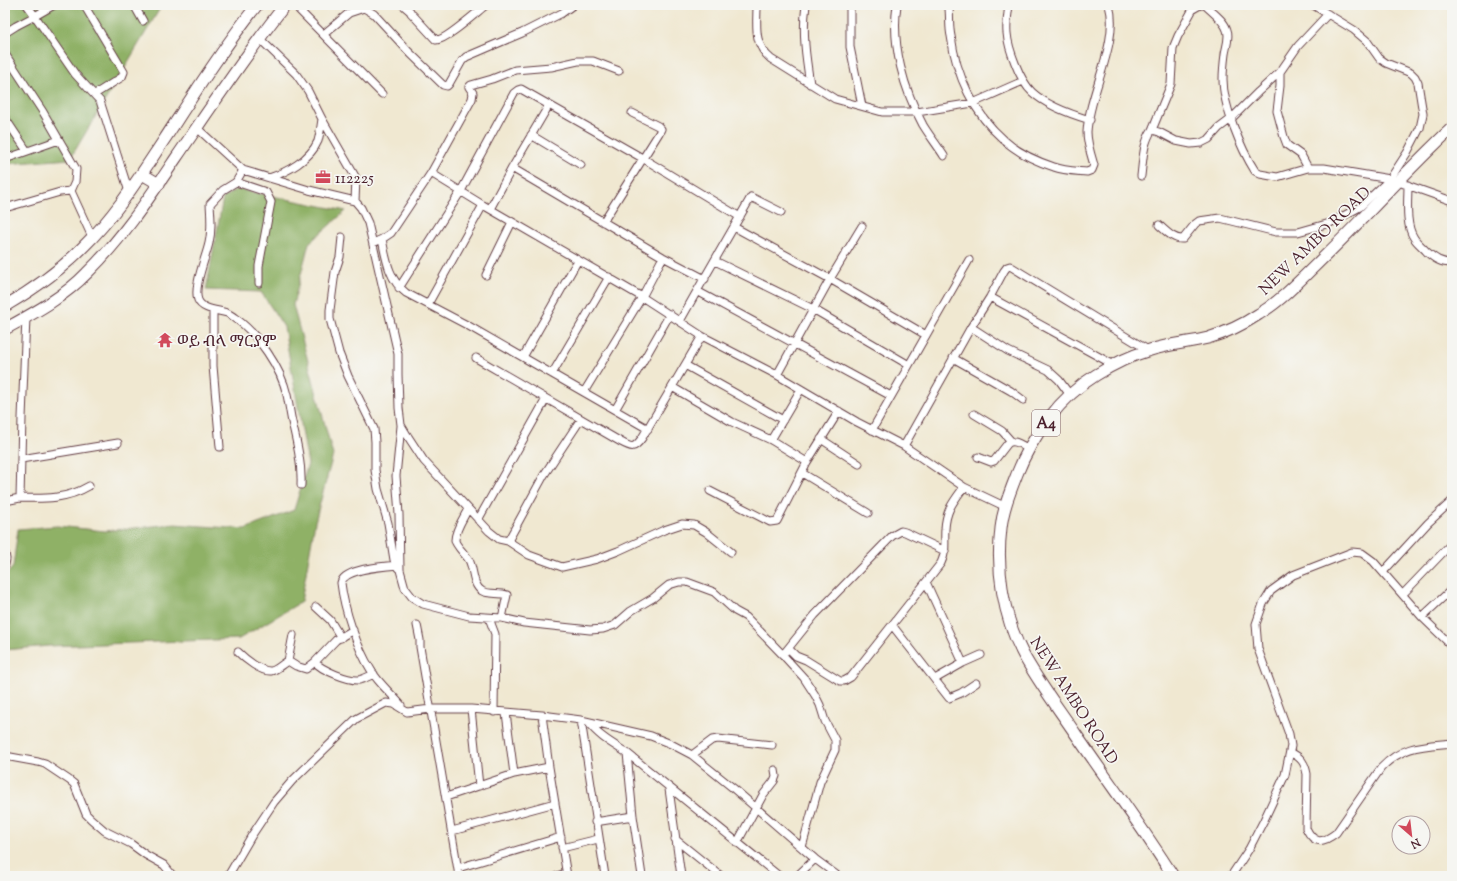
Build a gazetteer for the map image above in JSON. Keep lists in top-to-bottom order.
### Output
{
  "streets": {
    "main road": ["NEW AMBO ROAD", "A4"]
  },
  "places": {
    "office": ["112225"],
    "temple": ["ወይ ብላ ማርያም"]
  },
  "north": "bottom right"
}
